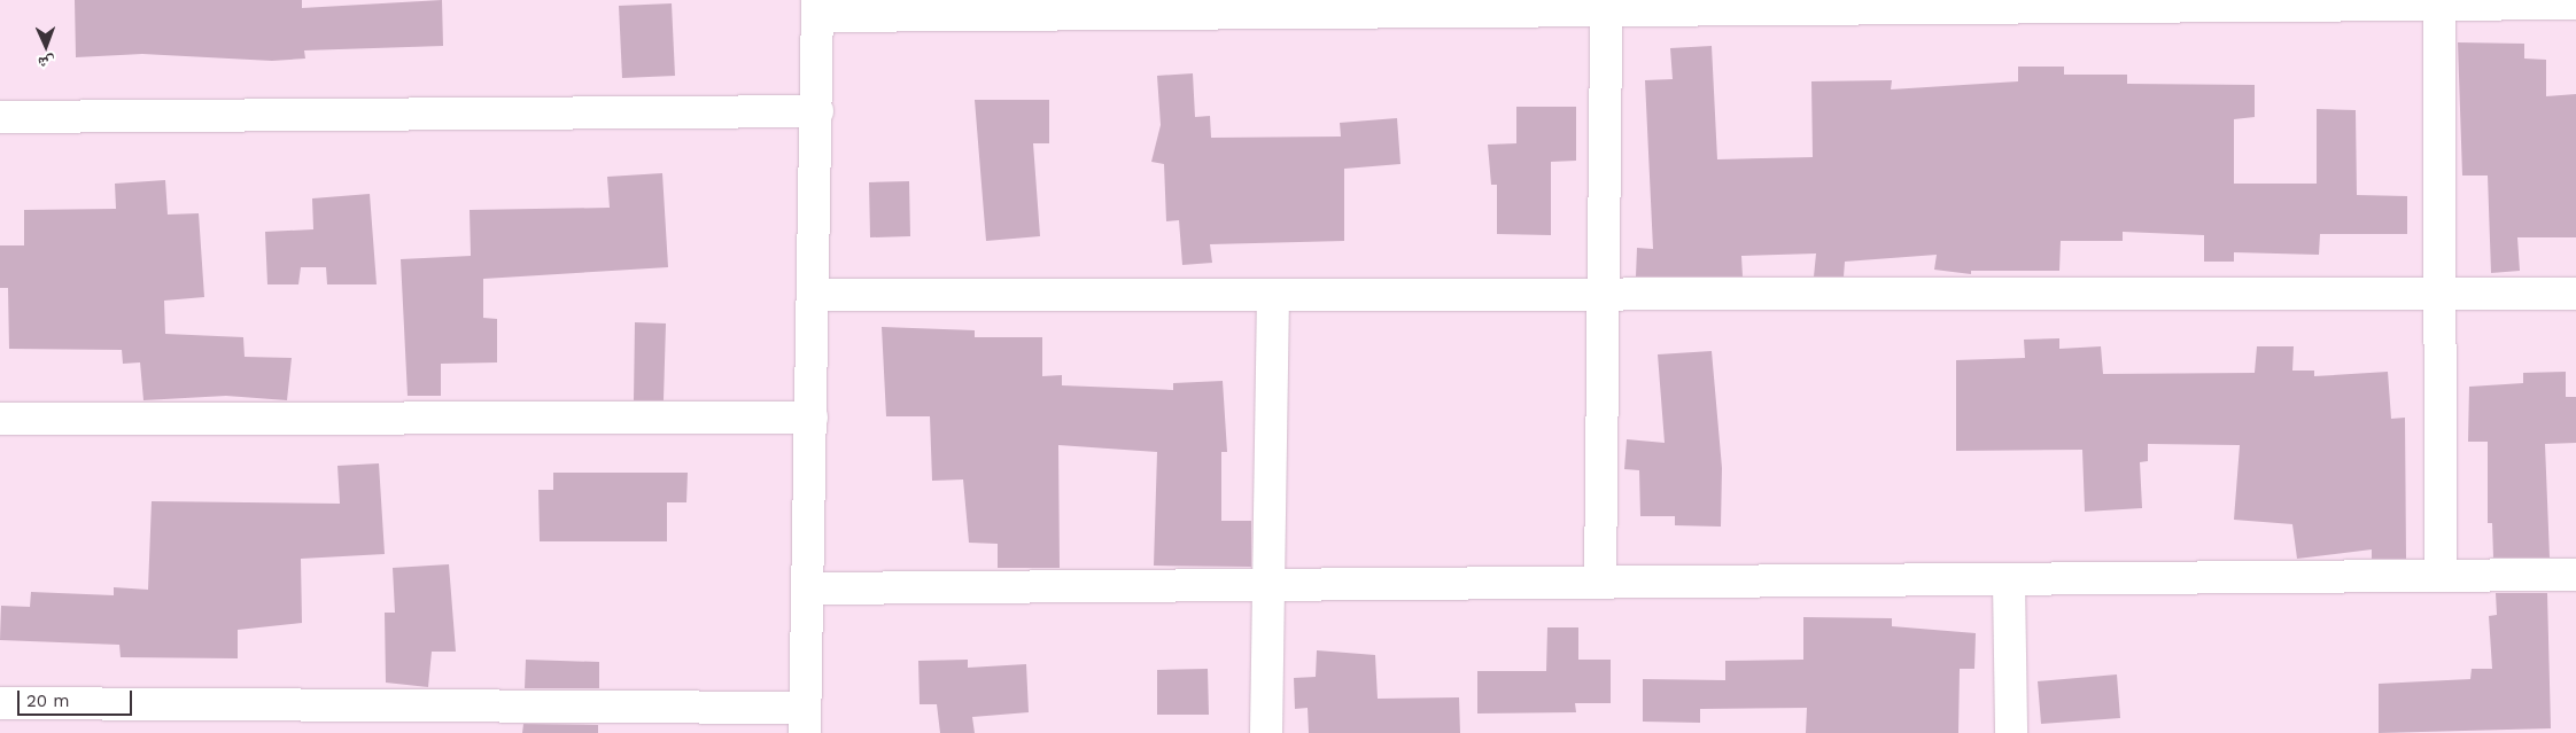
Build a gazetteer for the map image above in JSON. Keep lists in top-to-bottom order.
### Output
{
  "scale_bar": "20 m",
  "north": "bottom"
}
